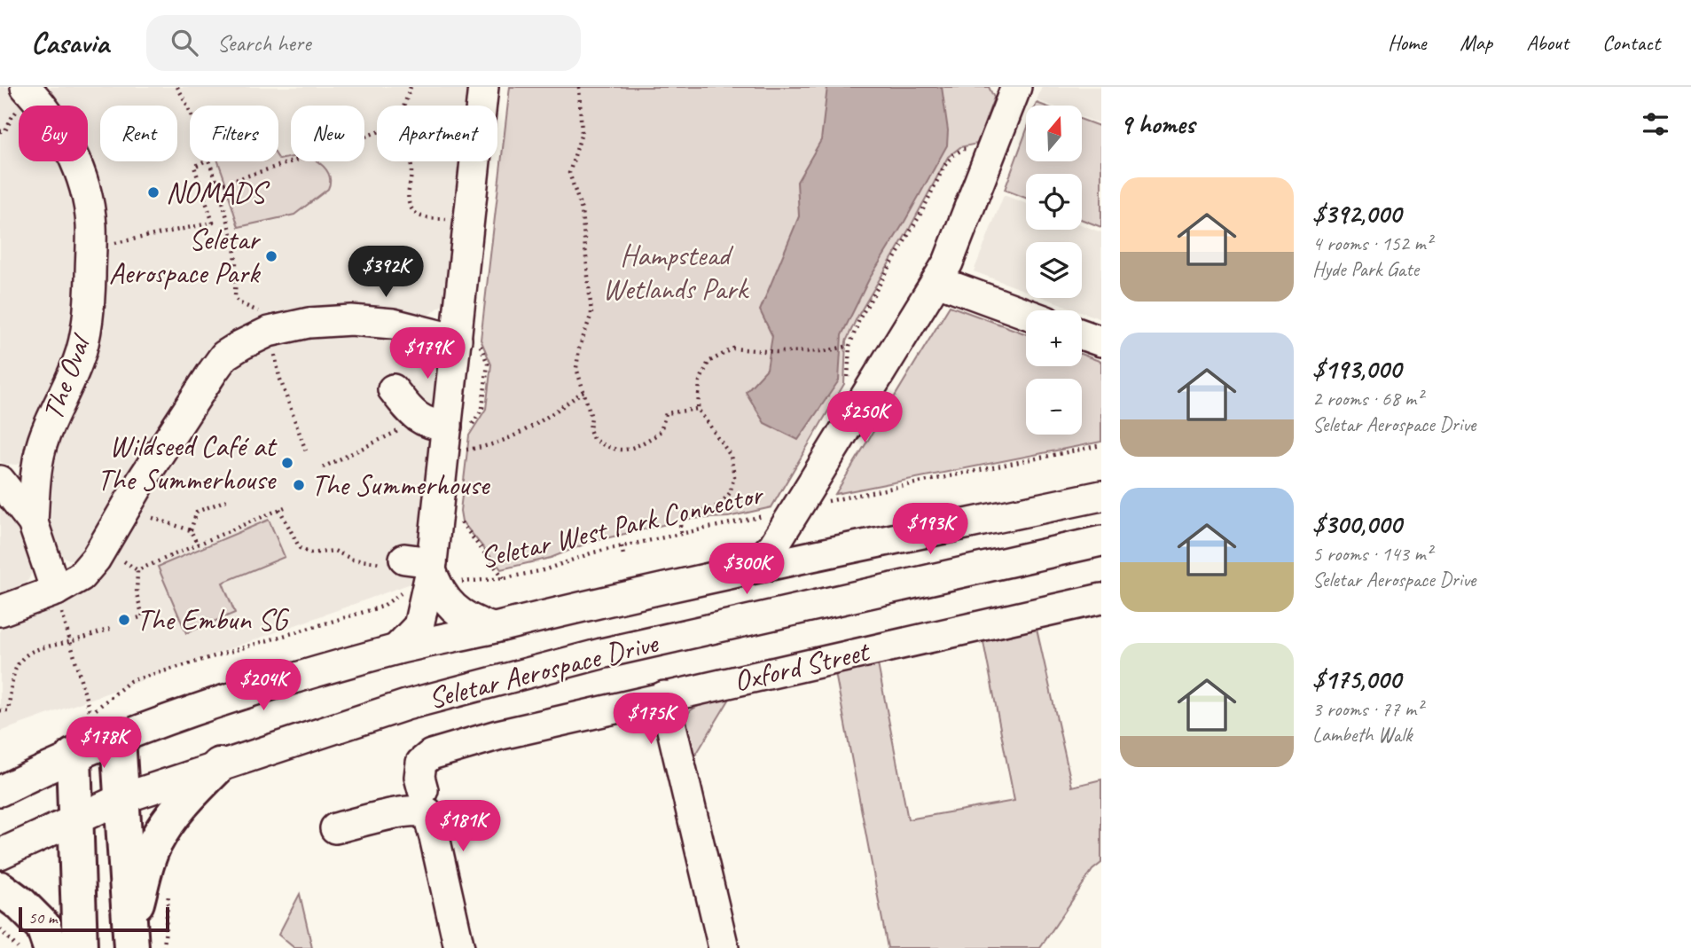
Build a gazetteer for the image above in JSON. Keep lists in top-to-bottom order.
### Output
{
  "streets": {
    "street": ["The Oval", "Oxford Street", "Seletar Aerospace Drive"],
    "path": ["Seletar West Park Connector"]
  },
  "parks": ["Hampstead Wetlands Park"],
  "places": [
    "NOMADS",
    "Seletar Aerospace Park",
    "Wildseed Café at The Summerhouse",
    "The Summerhouse",
    "The Embun SG"
  ],
  "scale_bar": "50 m",
  "north": "top",
  "page": {
    "header": "Casavia",
    "search": "Search here",
    "nav": [
      "Home",
      "Map",
      "About",
      "Contact"
    ],
    "heading": "9 homes",
    "map_buttons": ["+", "−"],
    "chip": [
      "Buy",
      "Rent",
      "Filters",
      "New",
      "Apartment"
    ],
    "list": [
      {
        "name": "$392,000",
        "note": "4 rooms · 152 m² · Hyde Park Gate"
      },
      {
        "name": "$193,000",
        "note": "2 rooms · 68 m² · Seletar Aerospace Drive"
      },
      {
        "name": "$300,000",
        "note": "5 rooms · 143 m² · Seletar Aerospace Drive"
      },
      {
        "name": "$175,000",
        "note": "3 rooms · 77 m² · Lambeth Walk"
      }
    ],
    "price": [
      "$392K",
      "$179K",
      "$250K",
      "$193K",
      "$300K",
      "$204K",
      "$175K",
      "$178K",
      "$181K"
    ],
    "scale": "50 m"
  }
}
